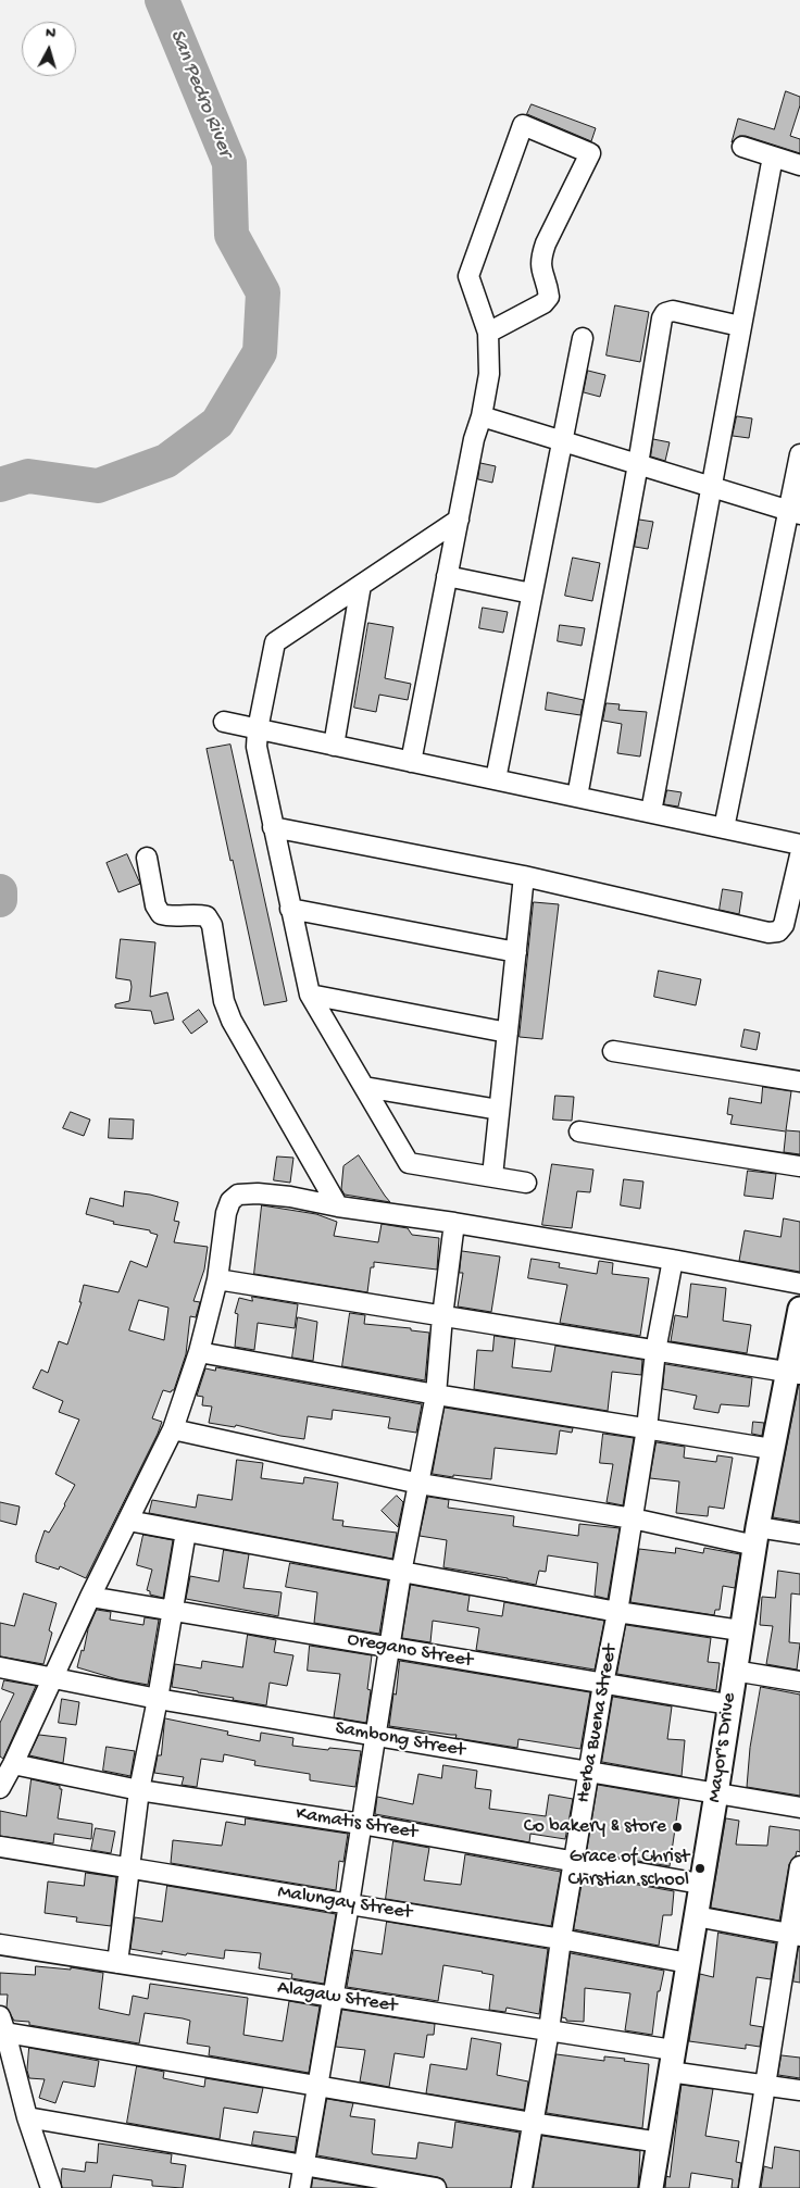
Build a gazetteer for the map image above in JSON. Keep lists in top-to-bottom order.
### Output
{
  "streets": {
    "street": [
      "Oregano Street",
      "Herba Buena Street",
      "Sambong Street",
      "Mayor's Drive",
      "Kamatis Street",
      "Malungay Street",
      "Alagaw Street"
    ]
  },
  "crossings": [
    ["Oregano Street", "Herba Buena Street"],
    ["Oregano Street", "Mayor's Drive"],
    ["Herba Buena Street", "Sambong Street"],
    ["Herba Buena Street", "Kamatis Street"],
    ["Herba Buena Street", "Malungay Street"],
    ["Herba Buena Street", "Alagaw Street"],
    ["Sambong Street", "Mayor's Drive"],
    ["Mayor's Drive", "Kamatis Street"],
    ["Mayor's Drive", "Malungay Street"],
    ["Mayor's Drive", "Alagaw Street"]
  ],
  "water": ["San Pedro River"],
  "places": ["Co bakery & store", "Grace of Christ Chrstian school"],
  "north": "top"
}
